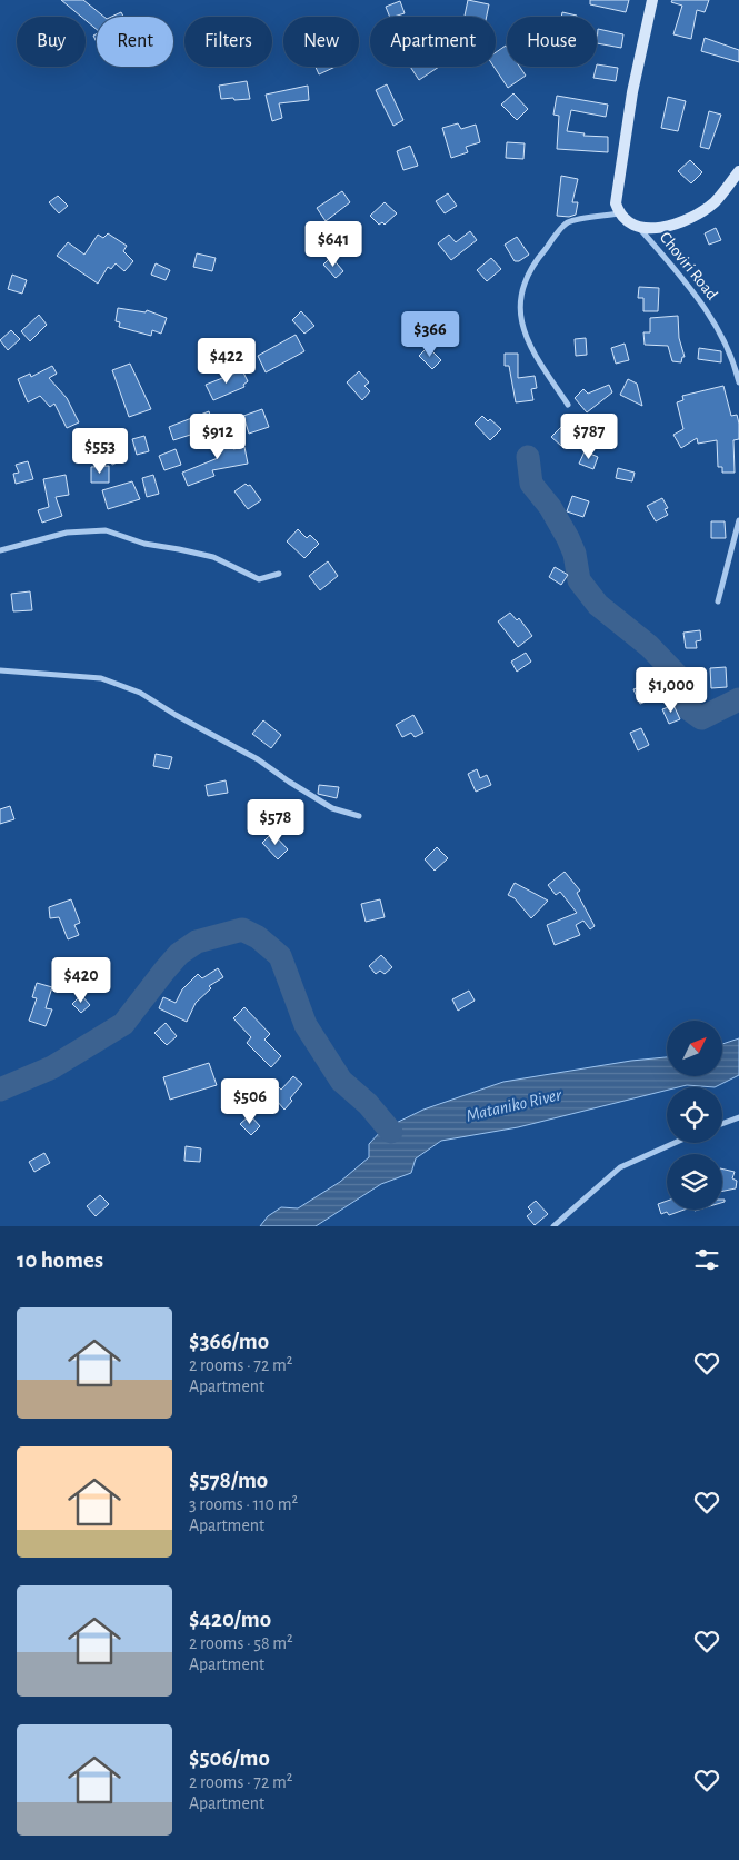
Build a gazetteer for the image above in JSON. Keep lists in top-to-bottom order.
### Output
{
  "streets": {
    "street": ["Choviri Road"]
  },
  "water": ["Mataniko River"],
  "north": "top right",
  "page": {
    "chip": [
      "Buy",
      "Rent",
      "Filters",
      "New",
      "Apartment",
      "House"
    ],
    "price": [
      "$641",
      "$366",
      "$422",
      "$912",
      "$787",
      "$553",
      "$1,000",
      "$578",
      "$420",
      "$506"
    ],
    "heading": "10 homes",
    "list": [
      {
        "name": "$366/mo",
        "note": "2 rooms · 72 m² · Apartment"
      },
      {
        "name": "$578/mo",
        "note": "3 rooms · 110 m² · Apartment"
      },
      {
        "name": "$420/mo",
        "note": "2 rooms · 58 m² · Apartment"
      },
      {
        "name": "$506/mo",
        "note": "2 rooms · 72 m² · Apartment"
      }
    ]
  }
}
